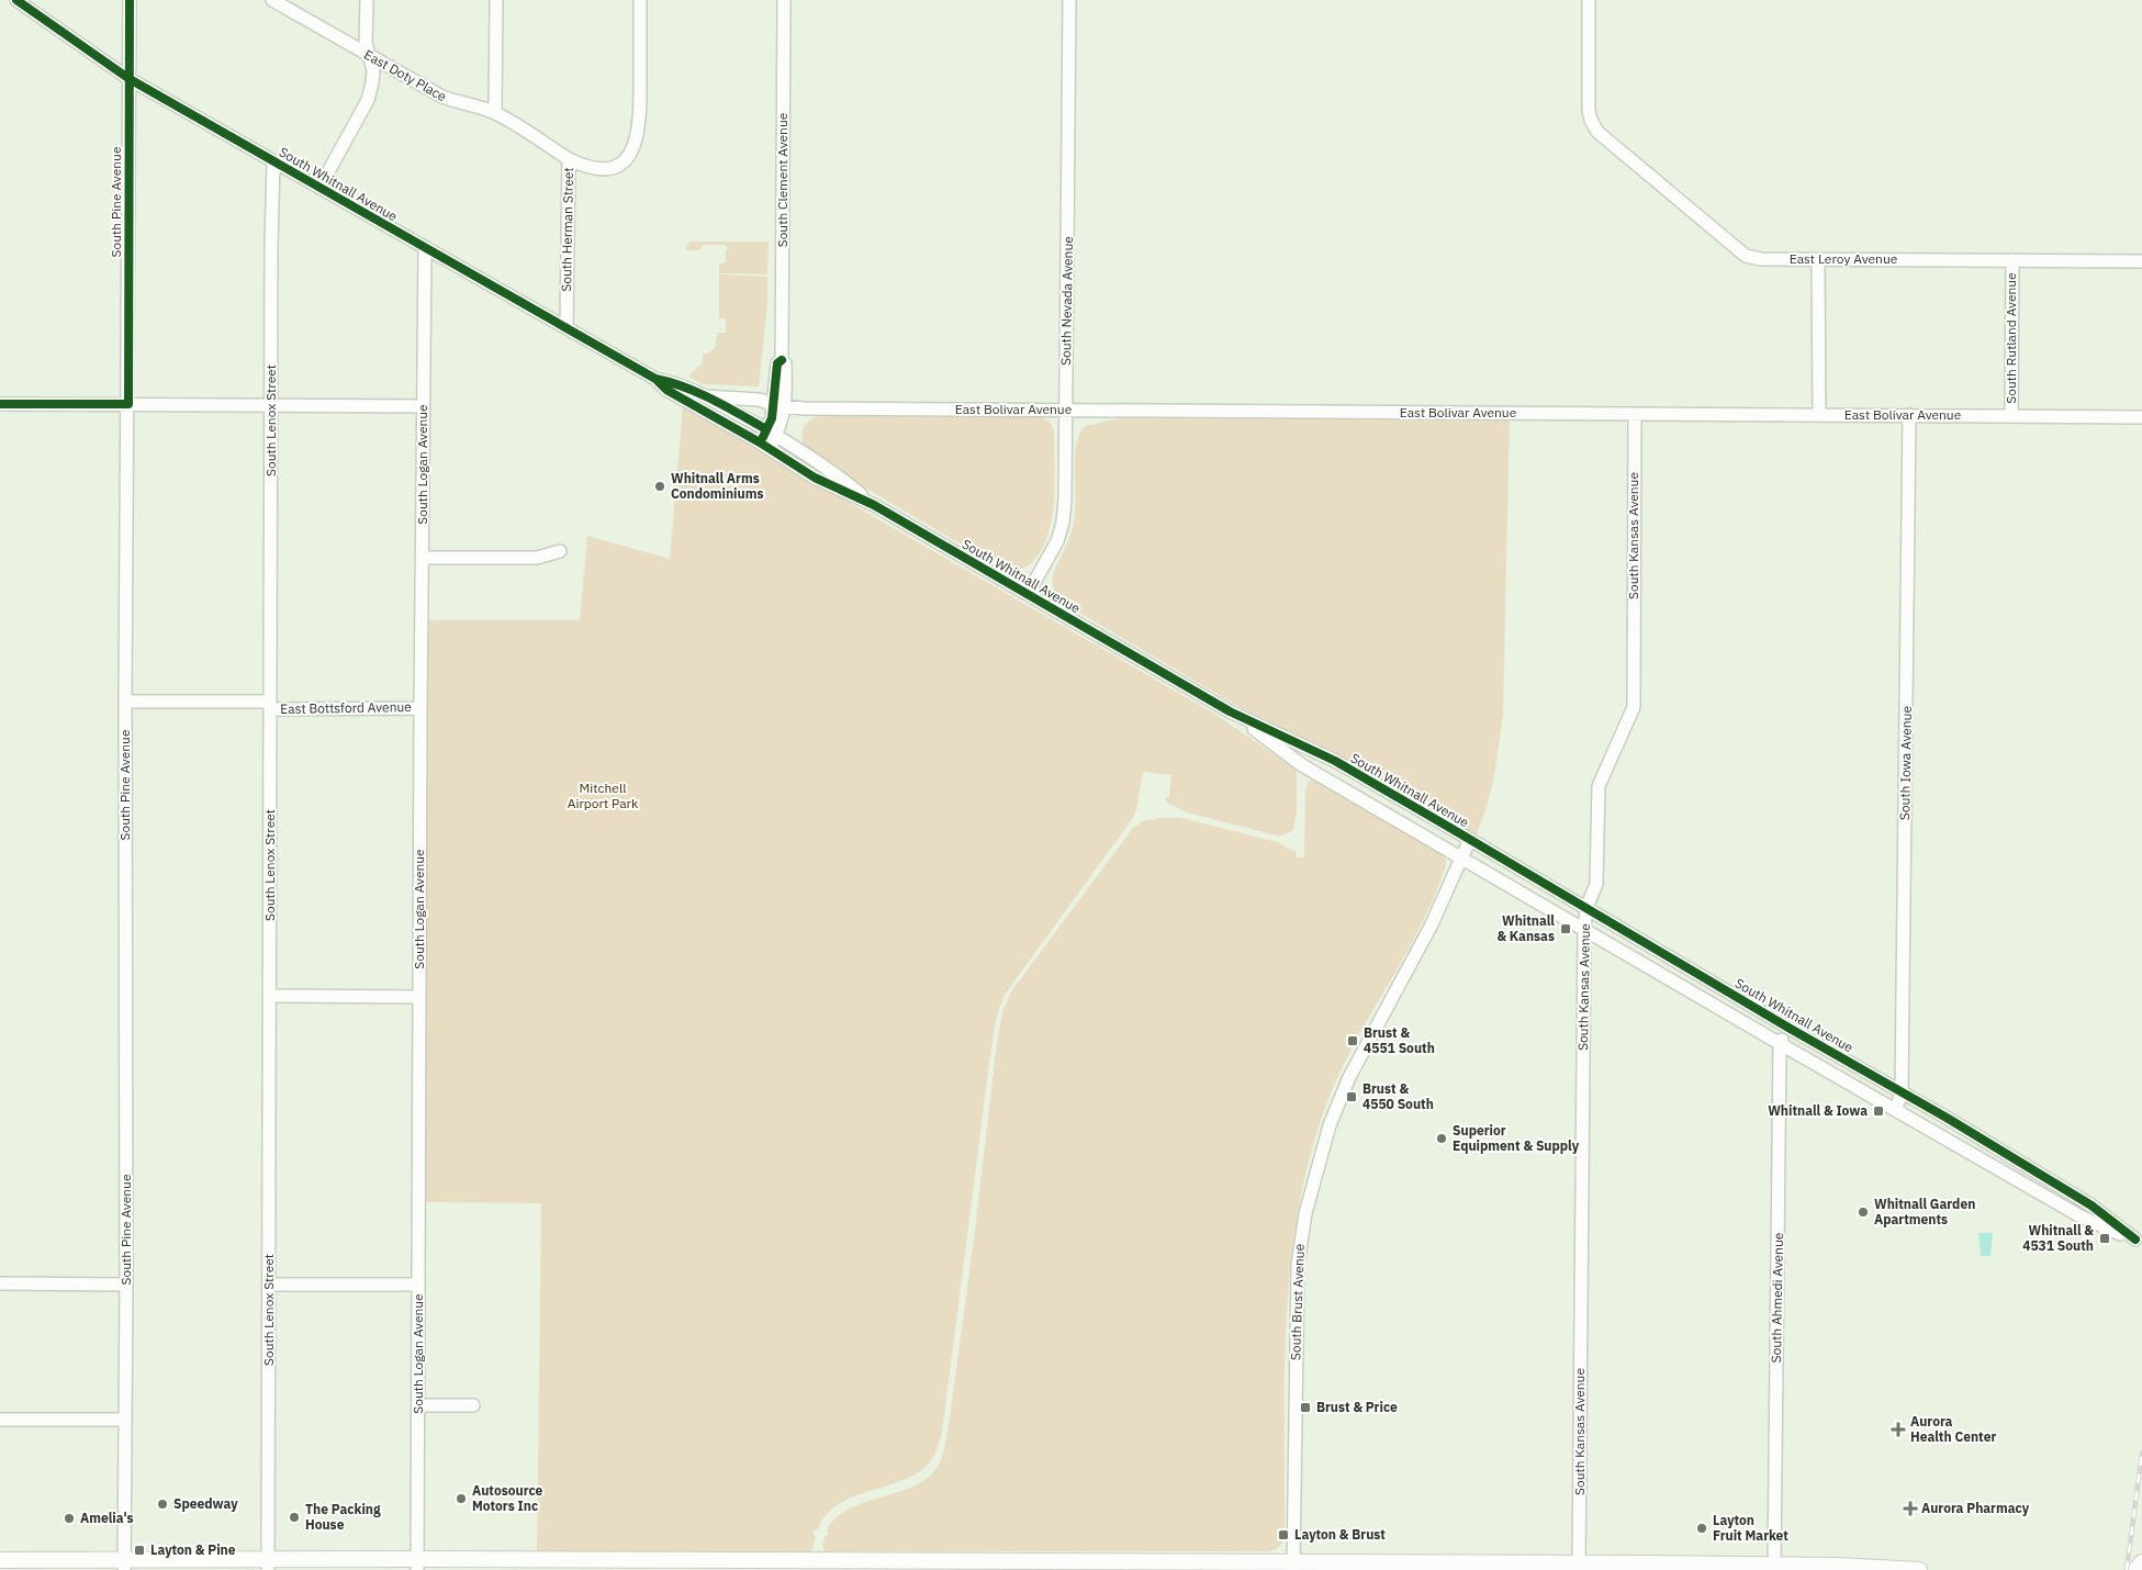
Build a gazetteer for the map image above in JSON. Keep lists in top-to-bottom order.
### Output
{
  "streets": {
    "street": [
      "East Doty Place",
      "South Clement Avenue",
      "South Whitnall Avenue",
      "South Pine Avenue",
      "South Herman Street",
      "East Leroy Avenue",
      "South Nevada Avenue",
      "South Rutland Avenue",
      "East Bolivar Avenue",
      "South Lenox Street",
      "South Logan Avenue",
      "South Kansas Avenue",
      "East Bottsford Avenue",
      "South Iowa Avenue",
      "South Ahmedi Avenue",
      "South Brust Avenue"
    ]
  },
  "crossings": [
    ["East Doty Place", "South Herman Street"],
    ["South Clement Avenue", "South Whitnall Avenue"],
    ["South Clement Avenue", "East Bolivar Avenue"],
    ["South Whitnall Avenue", "South Pine Avenue"],
    ["South Whitnall Avenue", "South Herman Street"],
    ["South Whitnall Avenue", "South Nevada Avenue"],
    ["South Whitnall Avenue", "East Bolivar Avenue"],
    ["South Whitnall Avenue", "South Lenox Street"],
    ["South Whitnall Avenue", "South Logan Avenue"],
    ["South Whitnall Avenue", "South Kansas Avenue"],
    ["South Whitnall Avenue", "South Iowa Avenue"],
    ["South Whitnall Avenue", "South Ahmedi Avenue"],
    ["South Whitnall Avenue", "South Brust Avenue"],
    ["South Pine Avenue", "East Bottsford Avenue"],
    ["East Leroy Avenue", "South Rutland Avenue"],
    ["South Nevada Avenue", "East Bolivar Avenue"],
    ["South Rutland Avenue", "East Bolivar Avenue"],
    ["East Bolivar Avenue", "South Kansas Avenue"],
    ["East Bolivar Avenue", "South Iowa Avenue"],
    ["South Lenox Street", "East Bottsford Avenue"],
    ["South Logan Avenue", "East Bottsford Avenue"]
  ],
  "parks": ["Mitchell Airport Park"],
  "places": {
    "other": [
      "Whitnall Arms Condominiums",
      "Superior Equipment & Supply",
      "Whitnall Garden Apartments",
      "Autosource Motors Inc",
      "Speedway",
      "The Packing House",
      "Amelia's",
      "Layton Fruit Market"
    ],
    "transit": [
      "Whitnall & Kansas",
      "Brust & 4551 South",
      "Brust & 4550 South",
      "Whitnall & Iowa",
      "Whitnall & 4531 South",
      "Brust & Price",
      "Layton & Brust",
      "Layton & Pine"
    ],
    "health": ["Aurora Health Center", "Aurora Pharmacy"]
  }
}
